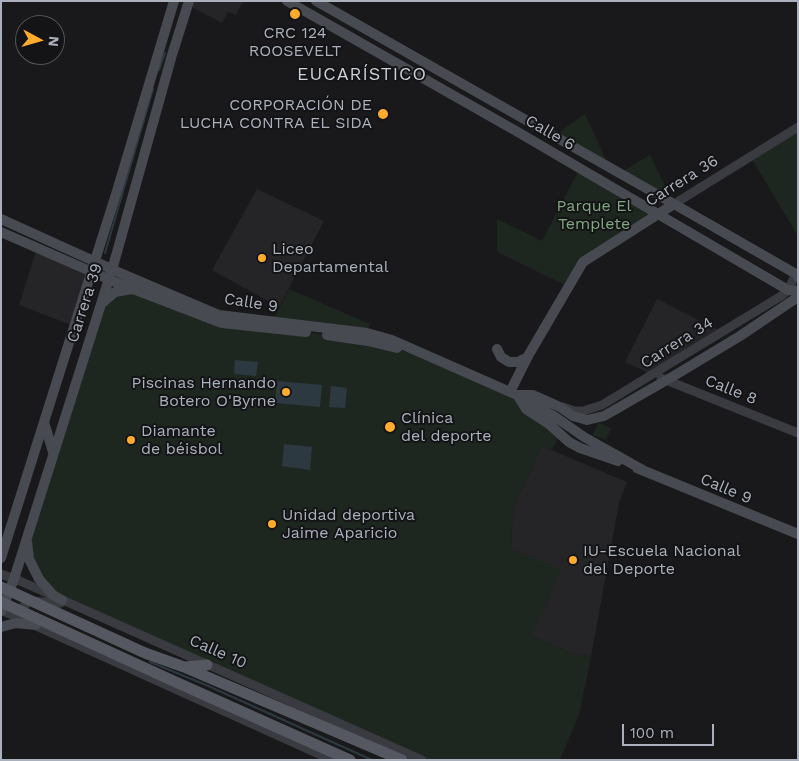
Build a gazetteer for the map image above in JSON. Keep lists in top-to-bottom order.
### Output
{
  "streets": {
    "main road": [
      "Calle 6",
      "Carrera 36",
      "Carrera 39",
      "Calle 9",
      "Carrera 34",
      "Calle 10"
    ],
    "street": ["Calle 8"]
  },
  "crossings": [
    ["Calle 6", "Carrera 36"],
    ["Calle 6", "Carrera 34"],
    ["Carrera 36", "Calle 9"],
    ["Carrera 36", "Carrera 34"],
    ["Carrera 39", "Calle 9"],
    ["Carrera 39", "Calle 10"],
    ["Calle 9", "Carrera 34"],
    ["Carrera 34", "Calle 8"]
  ],
  "districts": ["EUCARÍSTICO"],
  "parks": ["Parque El Templete"],
  "places": [
    "CRC 124 ROOSEVELT",
    "CORPORACIÓN DE LUCHA CONTRA EL SIDA",
    "Liceo Departamental",
    "Piscinas Hernando Botero O'Byrne",
    "Clínica del deporte",
    "Diamante de béisbol",
    "Unidad deportiva Jaime Aparicio",
    "IU-Escuela Nacional del Deporte"
  ],
  "scale_bar": "100 m",
  "north": "right"
}
